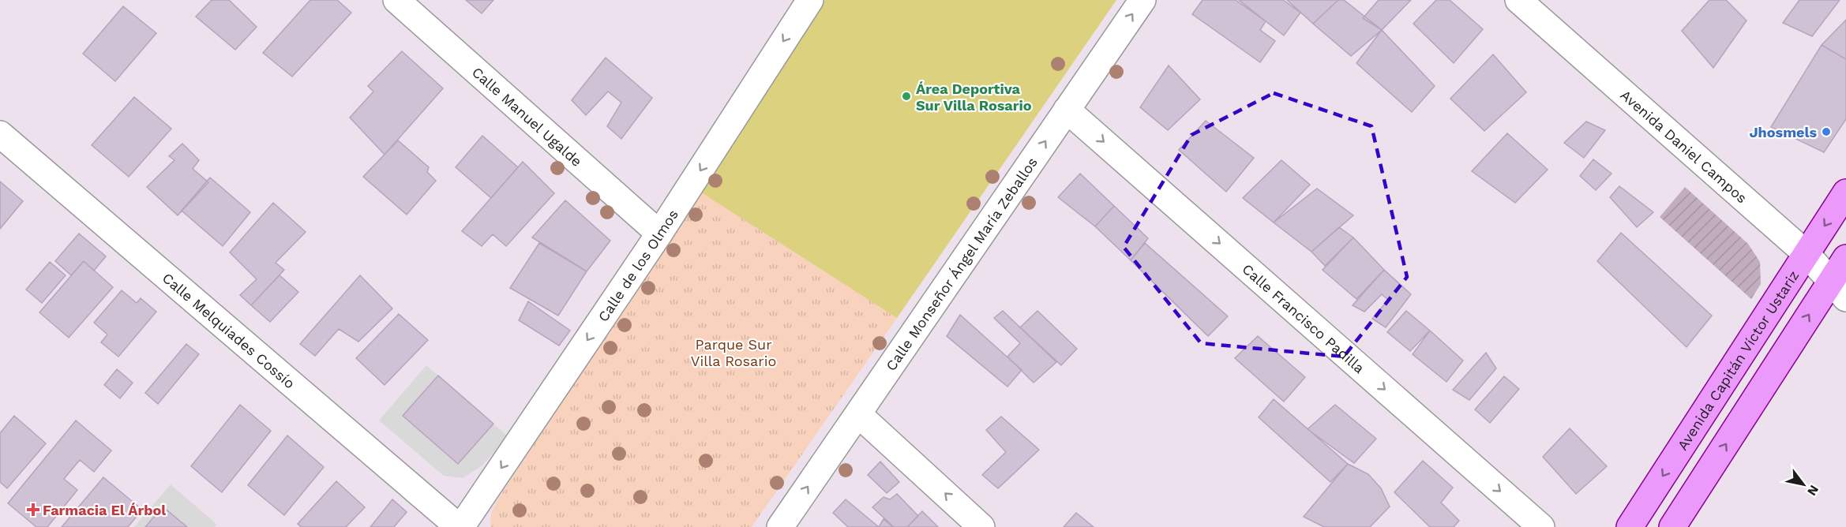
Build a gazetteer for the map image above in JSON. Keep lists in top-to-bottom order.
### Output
{
  "streets": {
    "main road": ["Avenida Capitán Víctor Ustariz"],
    "street": [
      "Calle Manuel Ugalde",
      "Avenida Daniel Campos",
      "Calle Monseñor Ángel María Zeballos",
      "Calle de los Olmos",
      "Calle Francisco Padilla",
      "Calle Melquiades Cossío"
    ]
  },
  "crossings": [
    ["Calle Manuel Ugalde", "Calle de los Olmos"],
    ["Avenida Daniel Campos", "Avenida Capitán Víctor Ustariz"],
    ["Calle Monseñor Ángel María Zeballos", "Calle Francisco Padilla"],
    ["Calle de los Olmos", "Calle Melquiades Cossío"]
  ],
  "one_way": ["Calle Monseñor Ángel María Zeballos", "Calle de los Olmos", "Calle Francisco Padilla"],
  "parks": ["Parque Sur Villa Rosario"],
  "places": {
    "other": ["Área Deportiva Sur Villa Rosario", "Jhosmels"],
    "health": ["Farmacia El Árbol"]
  },
  "north": "bottom right"
}
